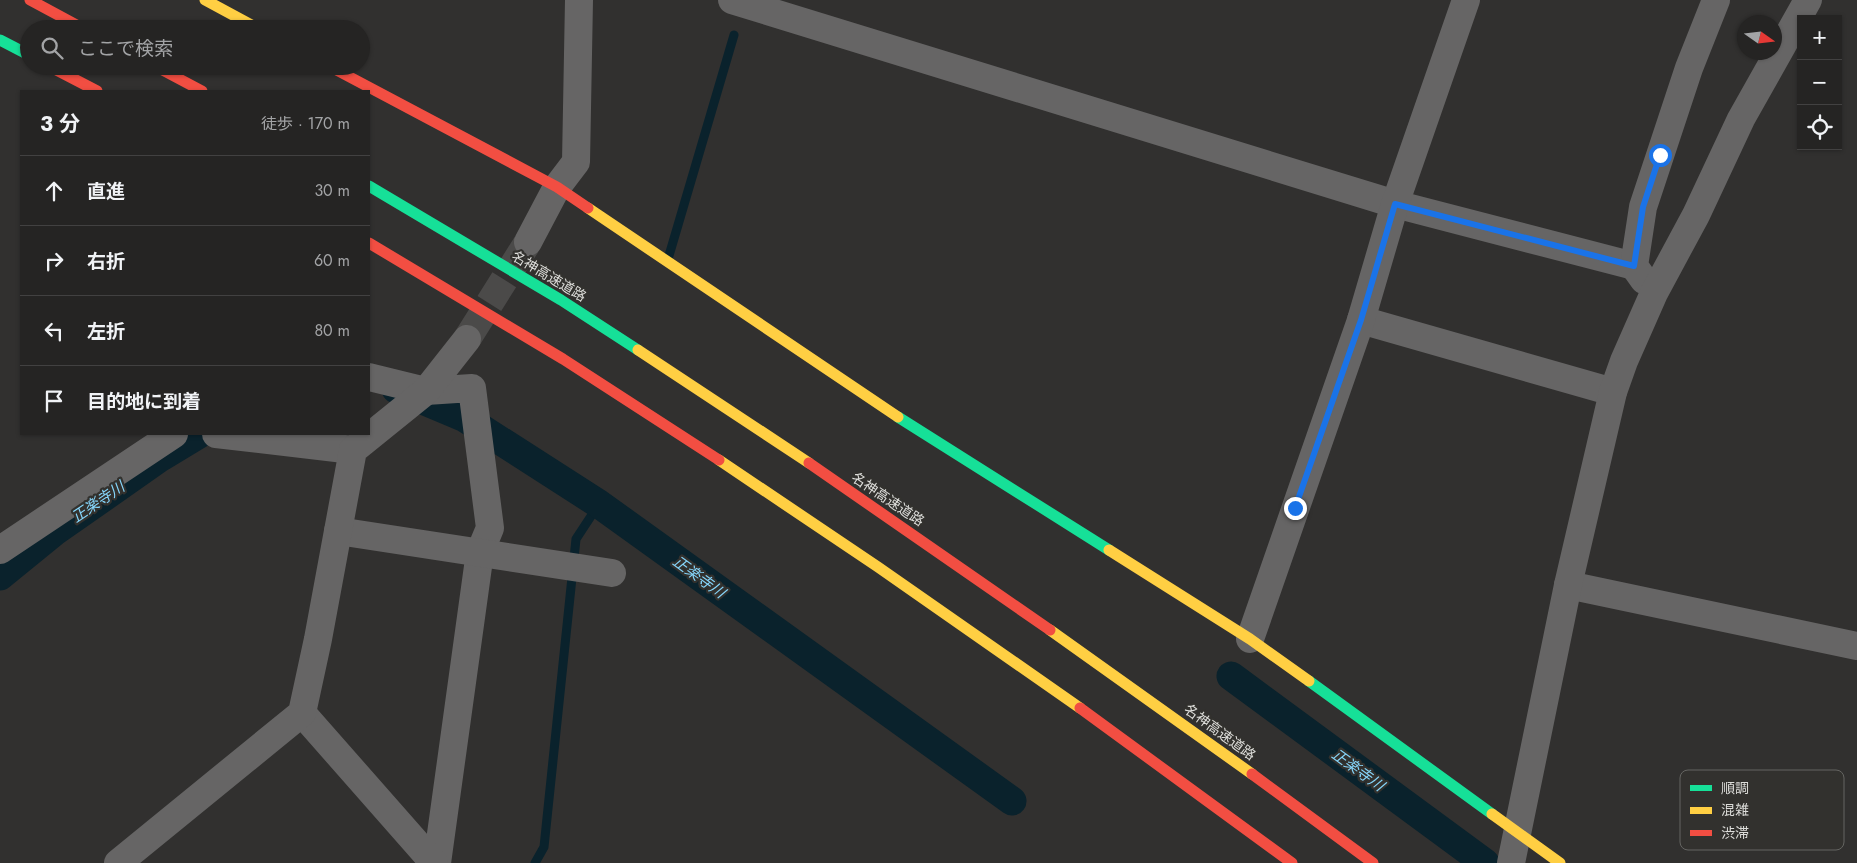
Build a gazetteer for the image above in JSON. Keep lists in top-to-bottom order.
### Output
{
  "streets": {
    "main road": ["名神高速道路"]
  },
  "water": ["正楽寺川"],
  "legend": ["順調", "混雑", "渋滞"],
  "north": "right",
  "page": {
    "map_buttons": ["+", "−"],
    "search": "ここで検索",
    "heading": ["3 分", "徒歩 · 170 m"],
    "list": [
      ["直進", "30 m"],
      ["右折", "60 m"],
      ["左折", "80 m"],
      "目的地に到着"
    ]
  }
}
